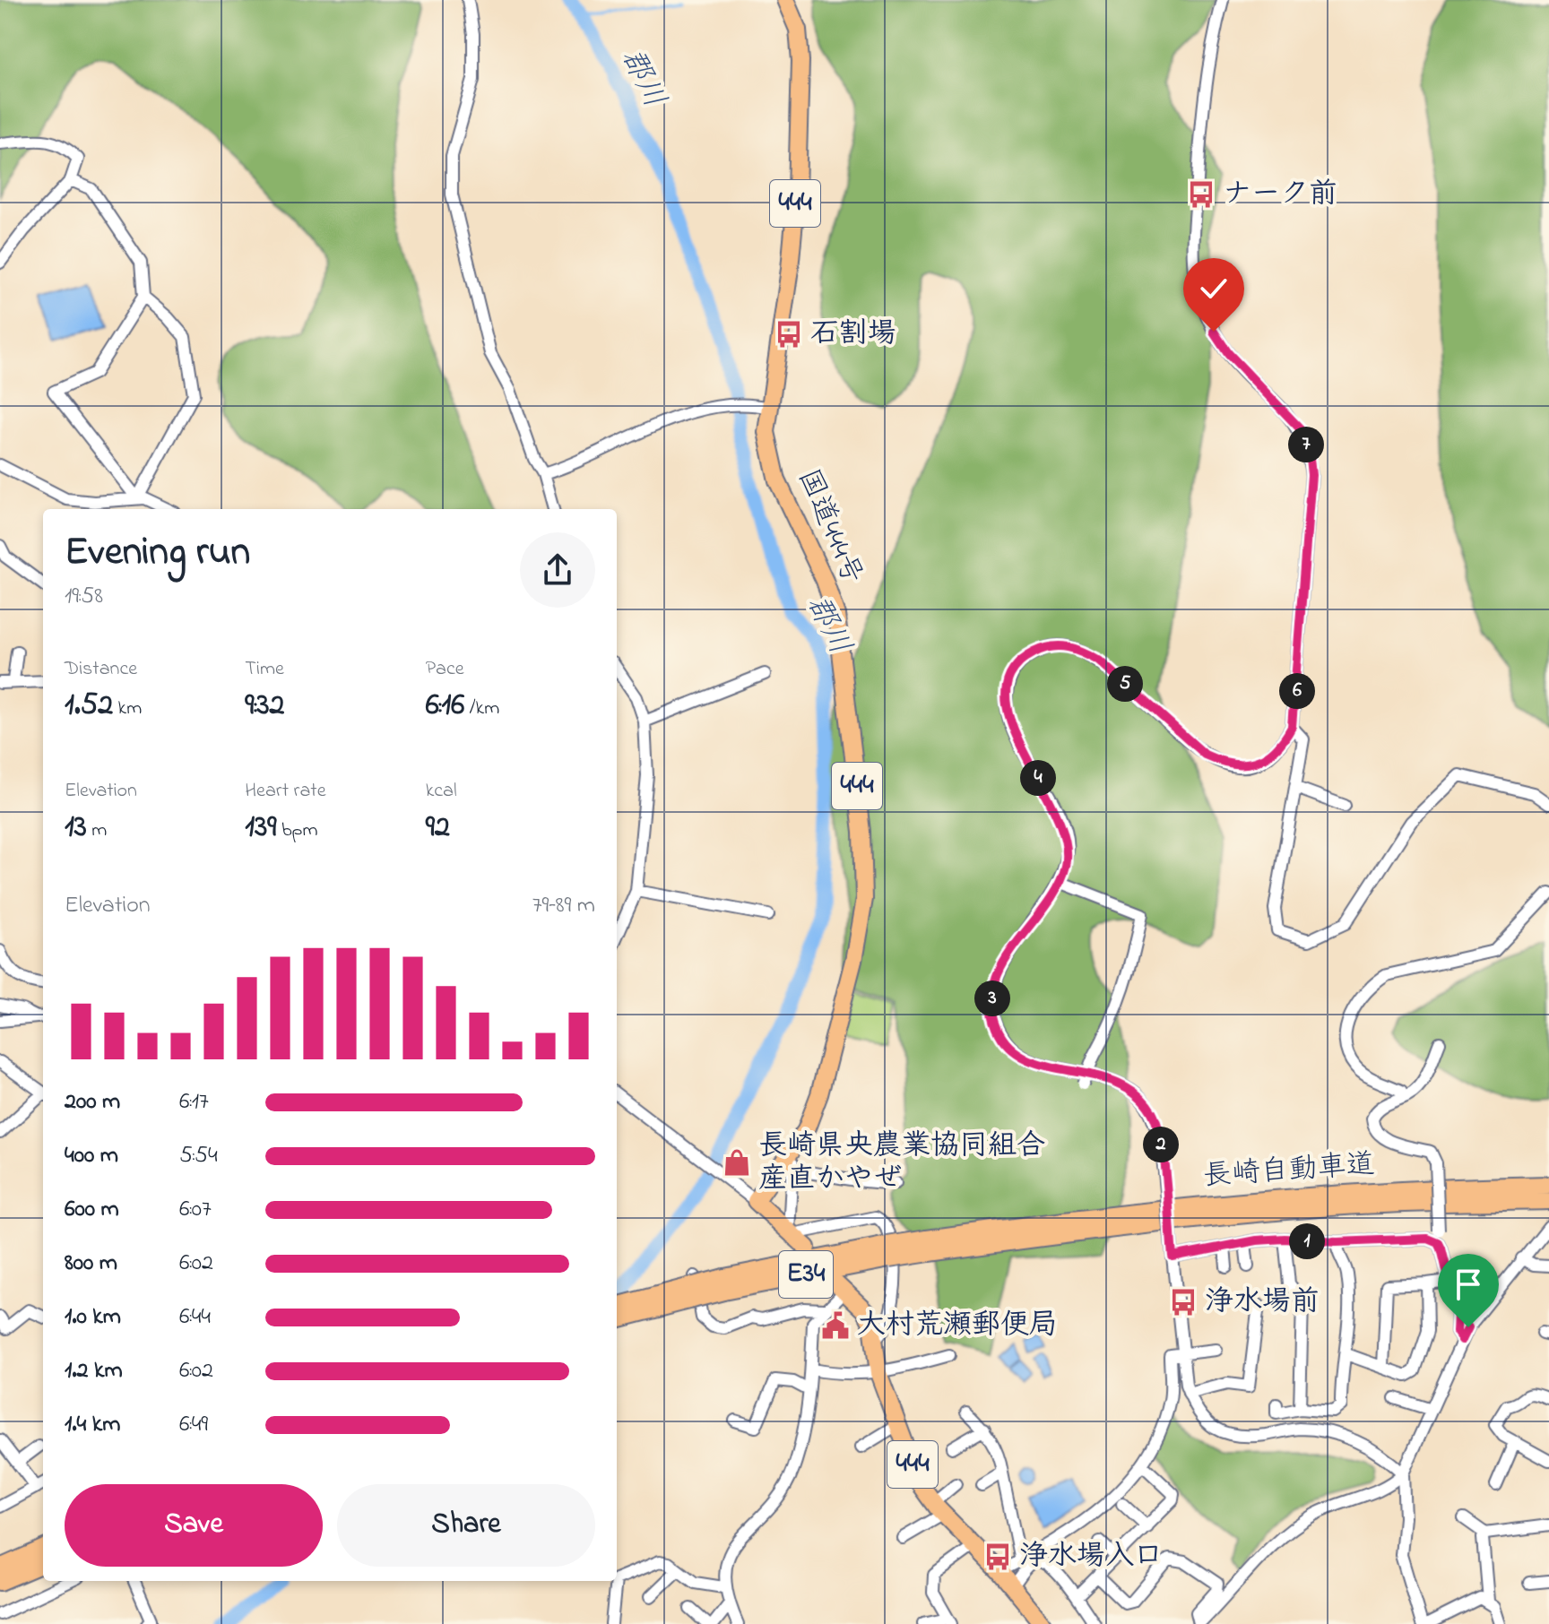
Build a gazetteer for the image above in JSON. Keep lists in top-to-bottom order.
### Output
{
  "streets": {
    "highway": [
      "444",
      "国道444号",
      "長崎自動車道",
      "E34"
    ]
  },
  "water": ["郡川"],
  "places": {
    "bus stop": [
      "ナーク前",
      "石割場",
      "浄水場前",
      "浄水場入口"
    ],
    "shop": ["長崎県央農業協同組合 産直かやぜ"],
    "public building": ["大村荒瀬郵便局"]
  },
  "page": {
    "pins": [
      "7",
      "5",
      "6",
      "4",
      "3",
      "2",
      "1"
    ],
    "heading": ["Evening run", "19:58"],
    "stats": [
      ["Distance", "1.52 km"],
      ["Time", "9:32"],
      ["Pace", "6:16 /km"],
      ["Elevation", "13 m"],
      ["Heart rate", "139 bpm"],
      ["kcal", "92"]
    ],
    "chart": ["Elevation", "79–89 m"],
    "list": [
      {
        "name": "200 m",
        "note": "6:17"
      },
      {
        "name": "400 m",
        "note": "5:54"
      },
      {
        "name": "600 m",
        "note": "6:07"
      },
      {
        "name": "800 m",
        "note": "6:02"
      },
      {
        "name": "1.0 km",
        "note": "6:44"
      },
      {
        "name": "1.2 km",
        "note": "6:02"
      },
      {
        "name": "1.4 km",
        "note": "6:49"
      }
    ],
    "buttons": ["Save", "Share"]
  }
}
